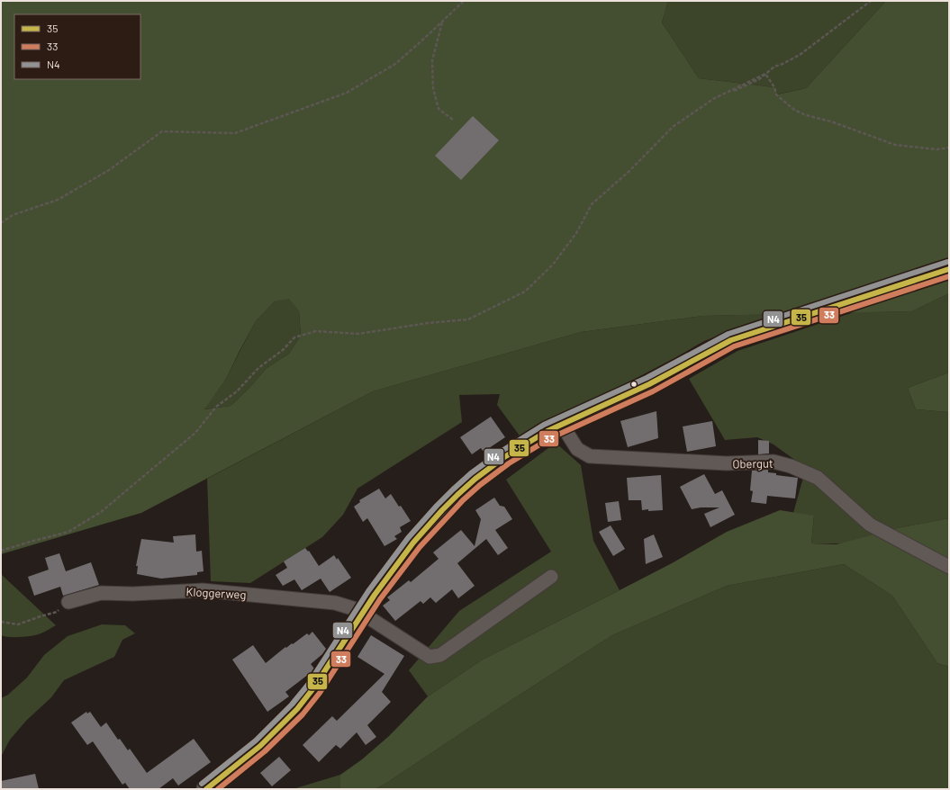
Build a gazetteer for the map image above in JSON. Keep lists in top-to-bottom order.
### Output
{
  "streets": {
    "street": ["Obergut", "Kloggerweg"]
  },
  "lines": ["transit line N4", "transit line 35", "transit line 33"],
  "legend": ["35", "33", "N4"]
}
